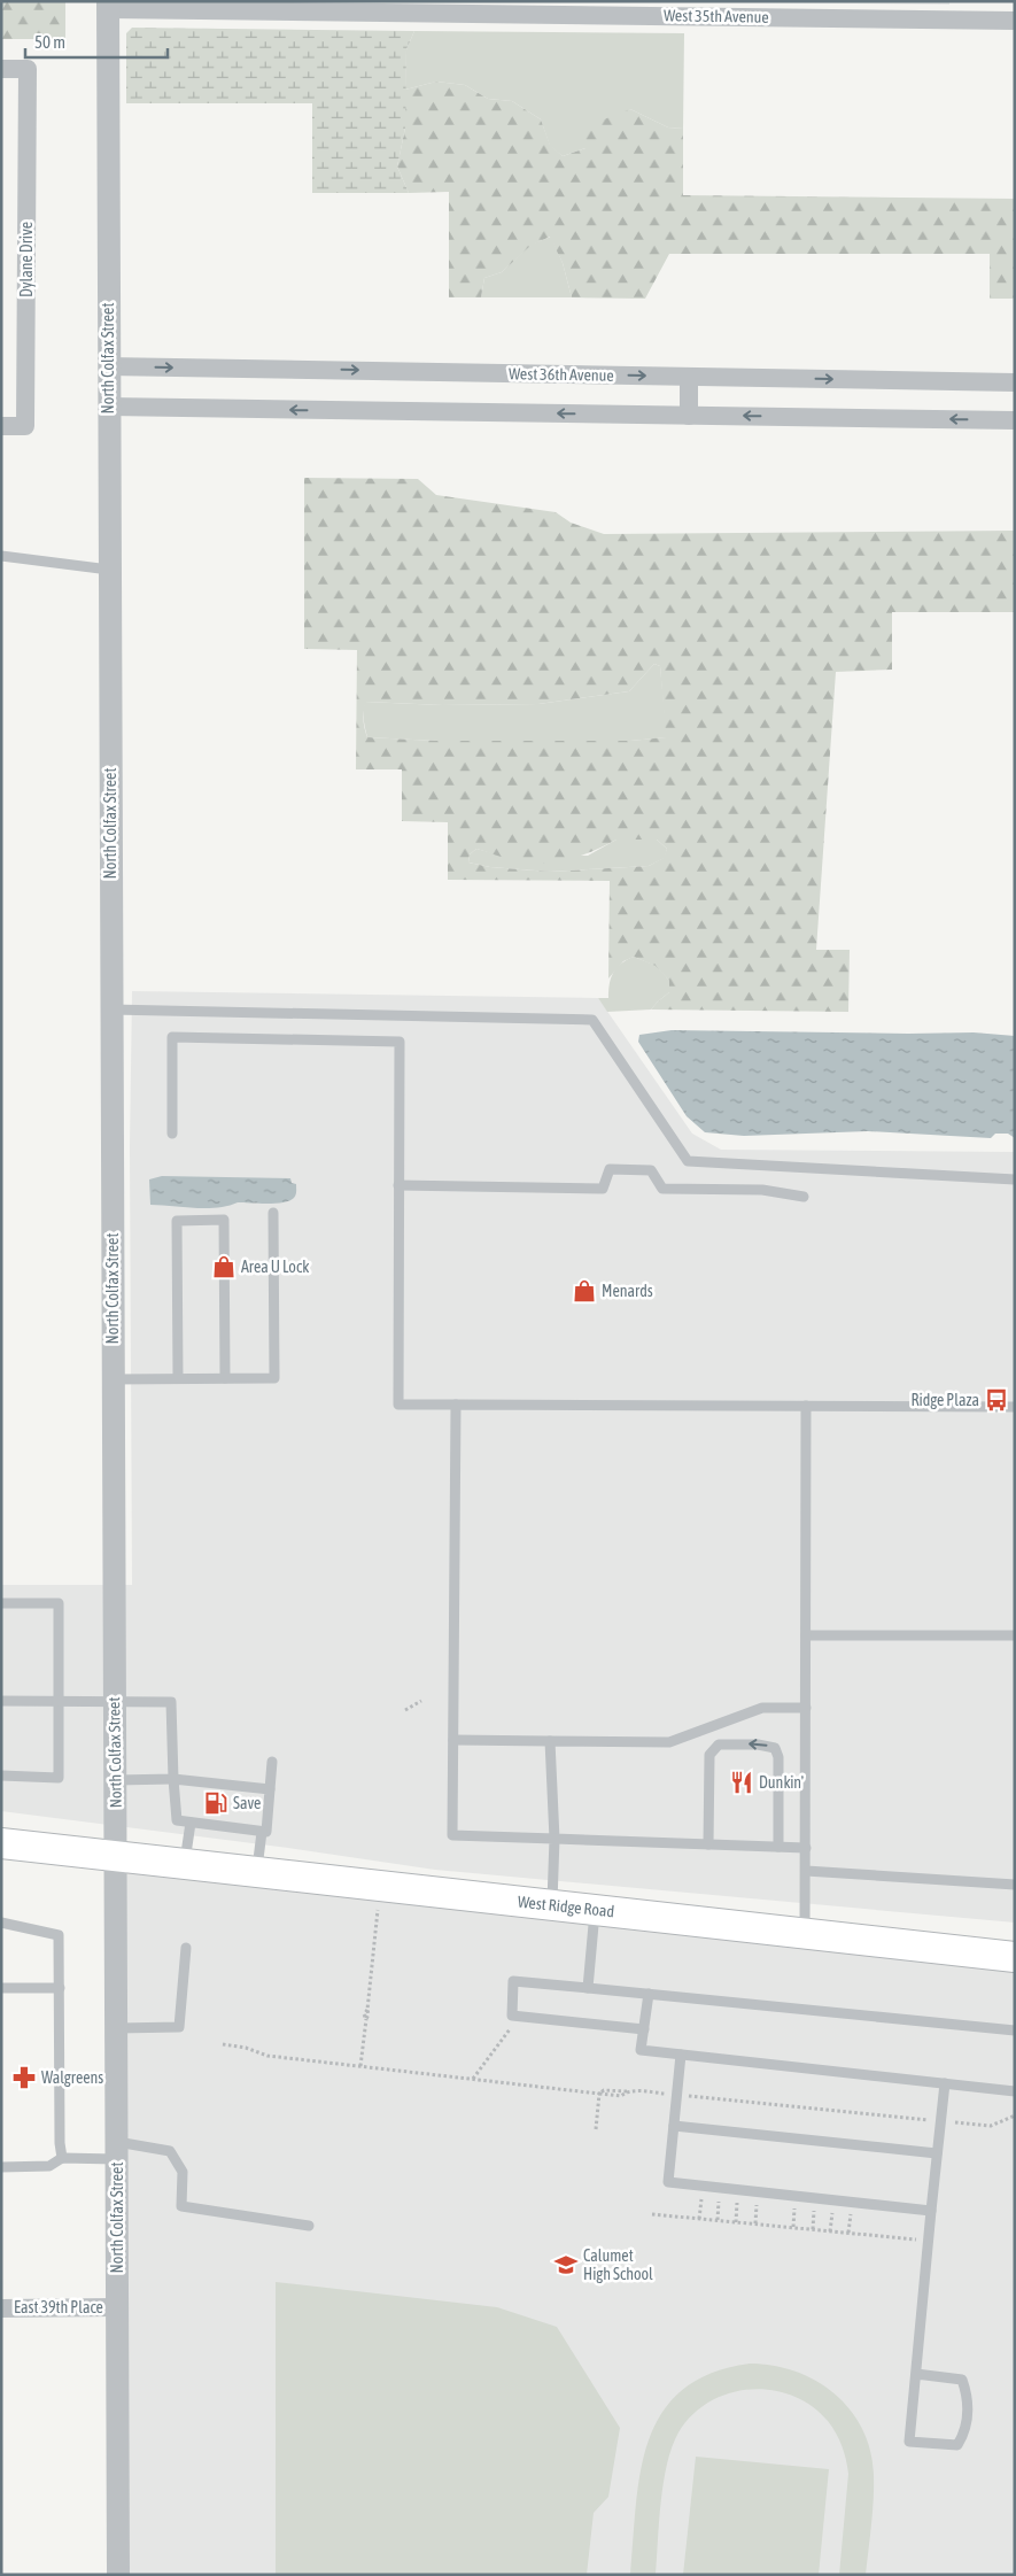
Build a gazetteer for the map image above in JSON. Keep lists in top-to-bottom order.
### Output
{
  "streets": {
    "main road": ["West Ridge Road"],
    "street": [
      "West 35th Avenue",
      "Dylane Drive",
      "North Colfax Street",
      "West 36th Avenue",
      "East 39th Place"
    ]
  },
  "crossings": [
    ["West 35th Avenue", "North Colfax Street"],
    ["North Colfax Street", "West 36th Avenue"],
    ["North Colfax Street", "West Ridge Road"],
    ["North Colfax Street", "East 39th Place"]
  ],
  "places": {
    "shop": ["Area U Lock", "Menards"],
    "bus stop": ["Ridge Plaza"],
    "restaurant": ["Dunkin'"],
    "fuel station": ["Save"],
    "pharmacy": ["Walgreens"],
    "school or university": ["Calumet High School"]
  },
  "scale_bar": "50 m"
}
